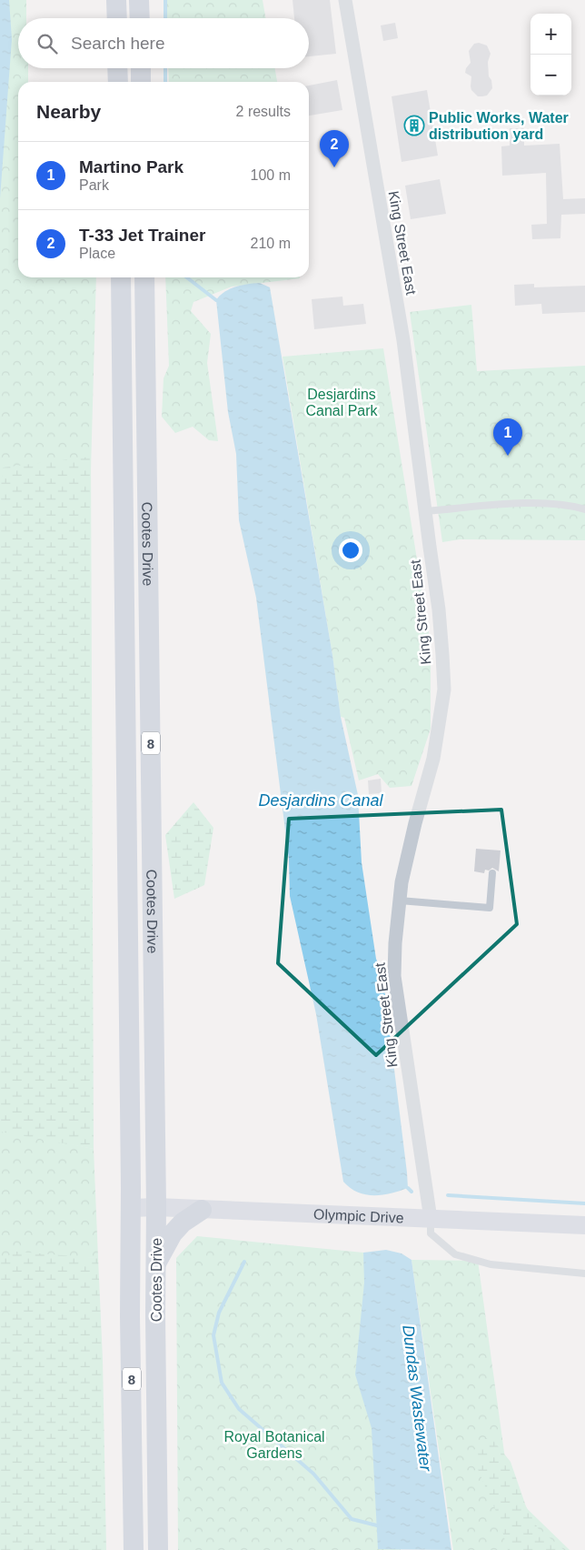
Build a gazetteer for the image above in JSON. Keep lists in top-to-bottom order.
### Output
{
  "streets": {
    "main road": ["Cootes Drive", "8", "Olympic Drive"],
    "street": ["King Street East"]
  },
  "crossings": [
    ["King Street East", "Olympic Drive"],
    ["Cootes Drive", "Olympic Drive"]
  ],
  "water": ["Desjardins Canal", "Dundas Wastewater"],
  "parks": ["Desjardins Canal Park", "Royal Botanical Gardens"],
  "places": {
    "building": ["Public Works, Water distribution yard"]
  },
  "page": {
    "map_buttons": ["+", "−"],
    "search": "Search here",
    "heading": ["Nearby", "2 results"],
    "pins": ["2", "1"],
    "list": [
      {
        "mark": "1",
        "name": "Martino Park",
        "note": "Park",
        "value": "100 m"
      },
      {
        "mark": "2",
        "name": "T-33 Jet Trainer",
        "note": "Place",
        "value": "210 m"
      }
    ]
  }
}
